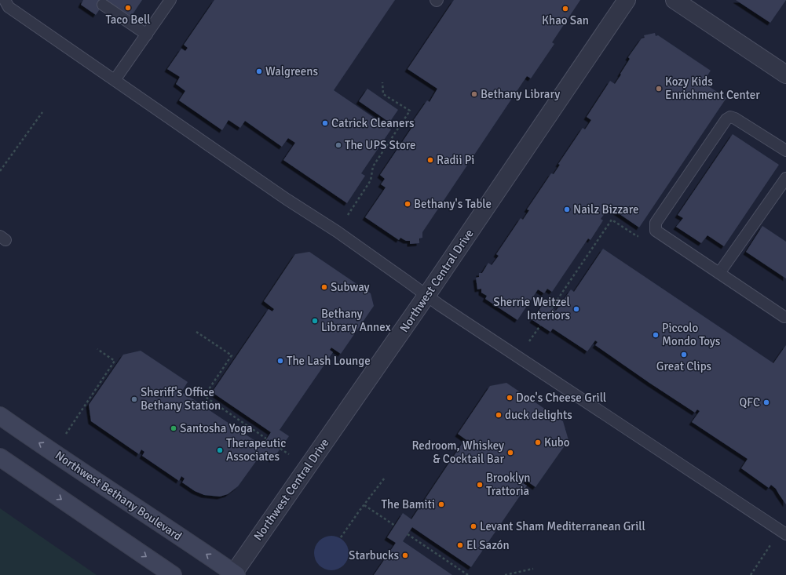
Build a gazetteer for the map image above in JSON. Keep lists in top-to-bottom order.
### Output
{
  "streets": {
    "main road": ["Northwest Bethany Boulevard"],
    "street": ["Northwest Central Drive"]
  },
  "crossings": [
    ["Northwest Central Drive", "Northwest Bethany Boulevard"]
  ],
  "places": [
    "Taco Bell",
    "Khao San",
    "Walgreens",
    "Kozy Kids Enrichment Center",
    "Bethany Library",
    "Catrick Cleaners",
    "The UPS Store",
    "Radii Pi",
    "Bethany's Table",
    "Nailz Bizzare",
    "Subway",
    "Sherrie Weitzel Interiors",
    "Bethany Library Annex",
    "Piccolo Mondo Toys",
    "Great Clips",
    "The Lash Lounge",
    "Doc's Cheese Grill",
    "Sheriff's Office Bethany Station",
    "QFC",
    "duck delights",
    "Santosha Yoga",
    "Kubo",
    "Therapeutic Associates",
    "Redroom, Whiskey & Cocktail Bar",
    "Brooklyn Trattoria",
    "The Bamiti",
    "Levant Sham Mediterranean Grill",
    "El Sazón",
    "Starbucks"
  ]
}
